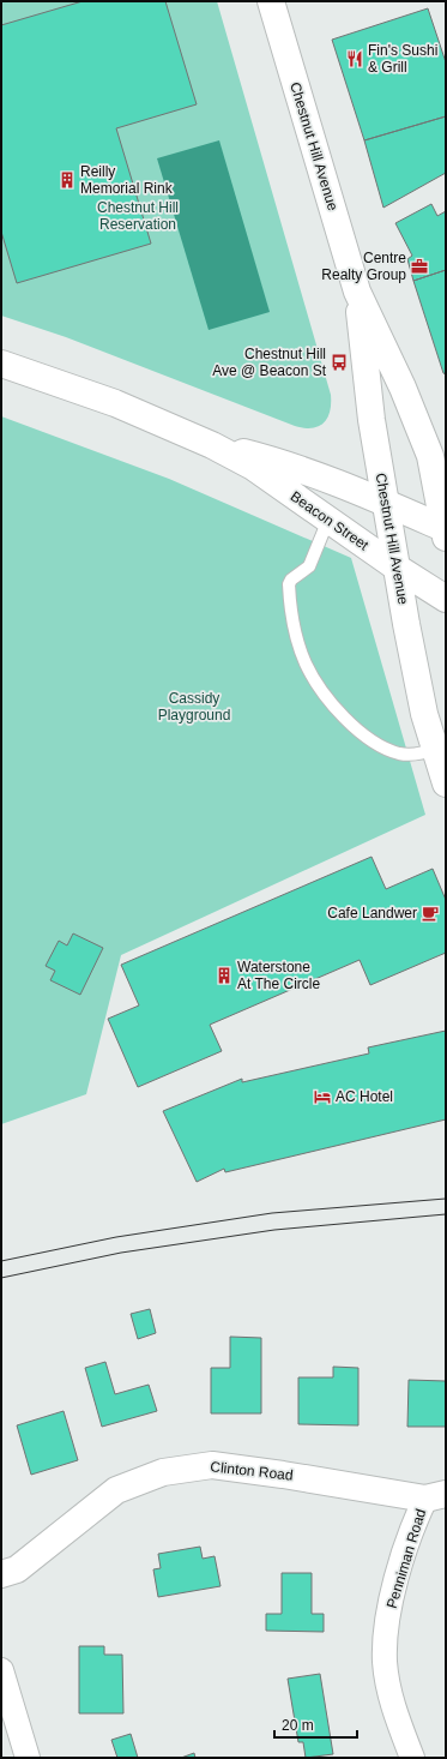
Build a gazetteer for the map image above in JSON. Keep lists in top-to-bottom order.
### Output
{
  "streets": {
    "main road": ["Chestnut Hill Avenue", "Beacon Street", "Clinton Road"],
    "street": ["Penniman Road"]
  },
  "crossings": [
    ["Chestnut Hill Avenue", "Beacon Street"],
    ["Clinton Road", "Penniman Road"]
  ],
  "parks": ["Chestnut Hill Reservation", "Cassidy Playground"],
  "places": {
    "restaurant": ["Fin's Sushi & Grill"],
    "building": ["Reilly Memorial Rink", "Waterstone At The Circle"],
    "office": ["Centre Realty Group"],
    "bus stop": ["Chestnut Hill Ave @ Beacon St"],
    "cafe": ["Cafe Landwer"],
    "hotel": ["AC Hotel"]
  },
  "scale_bar": "20 m"
}
